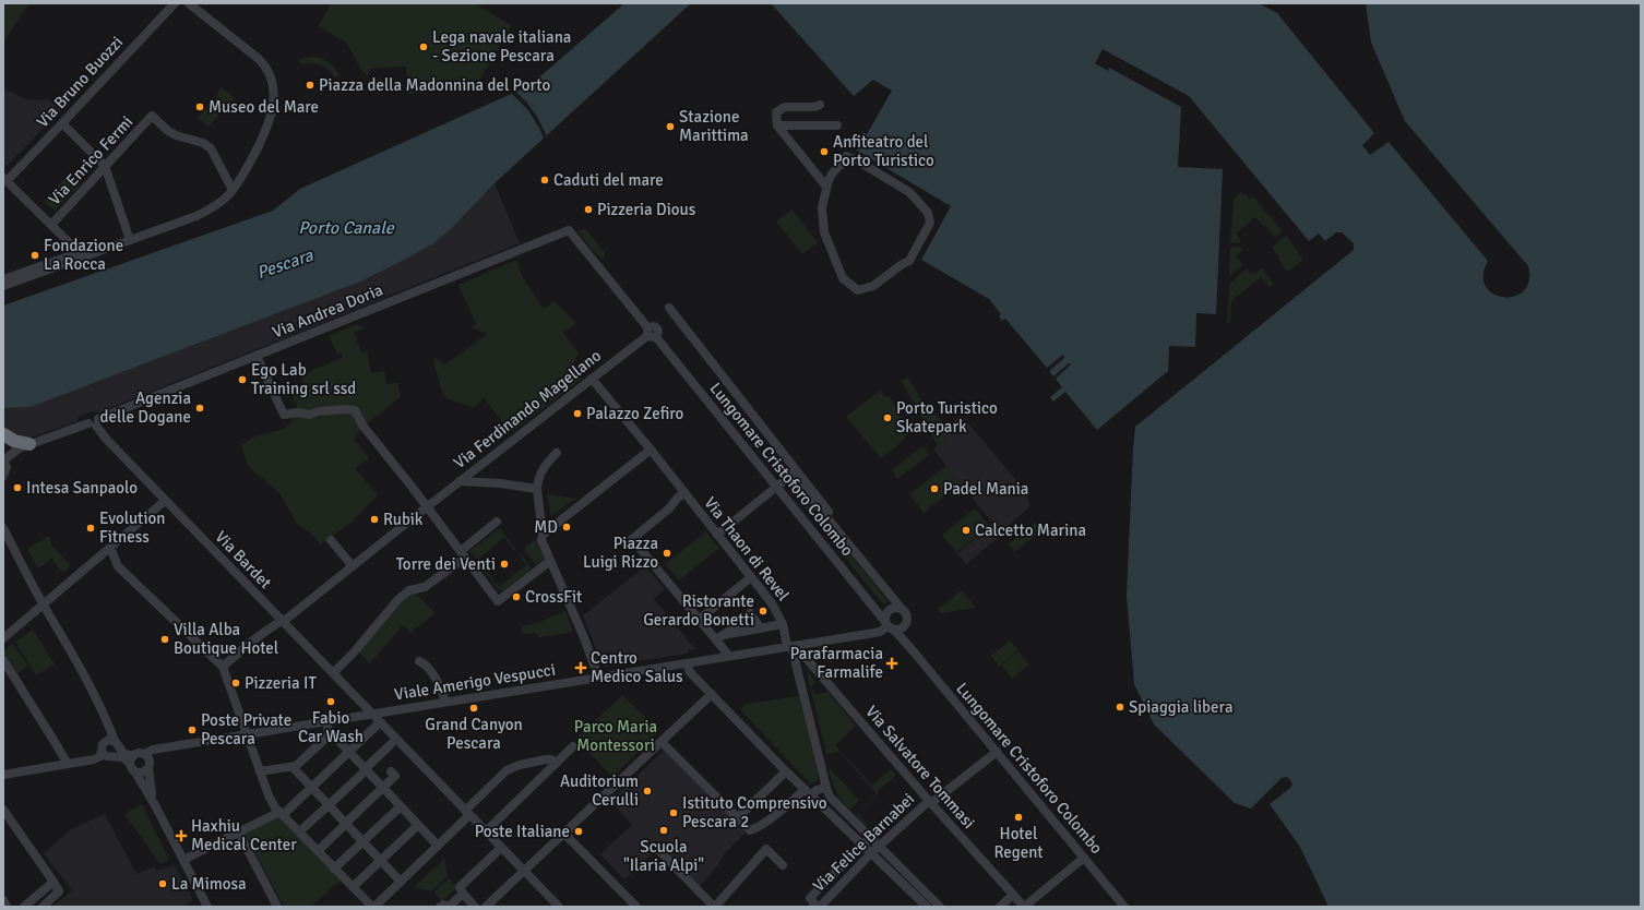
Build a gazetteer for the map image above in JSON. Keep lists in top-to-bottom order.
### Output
{
  "streets": {
    "street": [
      "Via Bruno Buozzi",
      "Via Enrico Fermi",
      "Via Andrea Doria",
      "Via Ferdinando Magellano",
      "Lungomare Cristoforo Colombo",
      "Via Thaon di Revel",
      "Via Bardet",
      "Viale Amerigo Vespucci",
      "Via Salvatore Tommasi",
      "Via Felice Barnabei"
    ]
  },
  "crossings": [
    ["Via Andrea Doria", "Lungomare Cristoforo Colombo"],
    ["Via Andrea Doria", "Via Bardet"],
    ["Via Ferdinando Magellano", "Lungomare Cristoforo Colombo"],
    ["Via Ferdinando Magellano", "Via Thaon di Revel"],
    ["Via Ferdinando Magellano", "Via Bardet"],
    ["Lungomare Cristoforo Colombo", "Viale Amerigo Vespucci"],
    ["Lungomare Cristoforo Colombo", "Via Felice Barnabei"],
    ["Via Thaon di Revel", "Viale Amerigo Vespucci"],
    ["Via Thaon di Revel", "Via Salvatore Tommasi"],
    ["Via Thaon di Revel", "Via Felice Barnabei"],
    ["Via Bardet", "Viale Amerigo Vespucci"],
    ["Viale Amerigo Vespucci", "Via Salvatore Tommasi"],
    ["Via Salvatore Tommasi", "Via Felice Barnabei"]
  ],
  "water": ["Porto Canale", "Pescara"],
  "parks": ["Parco Maria Montessori"],
  "places": {
    "other": [
      "Lega navale italiana - Sezione Pescara",
      "Piazza della Madonnina del Porto",
      "Museo del Mare",
      "Stazione Marittima",
      "Anfiteatro del Porto Turistico",
      "Caduti del mare",
      "Pizzeria Dious",
      "Fondazione La Rocca",
      "Ego Lab Training srl ssd",
      "Agenzia delle Dogane",
      "Palazzo Zefiro",
      "Porto Turistico Skatepark",
      "Intesa Sanpaolo",
      "Padel Mania",
      "Rubik",
      "MD",
      "Evolution Fitness",
      "Calcetto Marina",
      "Piazza Luigi Rizzo",
      "Torre dei Venti",
      "CrossFit",
      "Ristorante Gerardo Bonetti",
      "Villa Alba Boutique Hotel",
      "Pizzeria IT",
      "Fabio Car Wash",
      "Spiaggia libera",
      "Grand Canyon Pescara",
      "Poste Private Pescara",
      "Auditorium Cerulli",
      "Istituto Comprensivo Pescara 2",
      "Hotel Regent",
      "Scuola \"Ilaria Alpi\"",
      "Poste Italiane",
      "La Mimosa"
    ],
    "health": ["Parafarmacia Farmalife", "Centro Medico Salus", "Haxhiu Medical Center"]
  }
}
